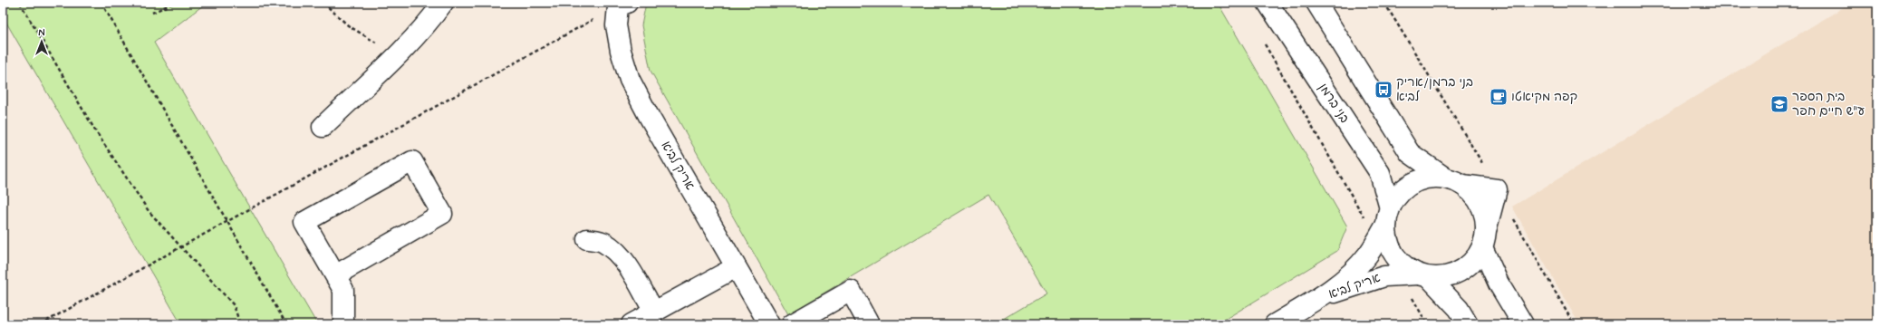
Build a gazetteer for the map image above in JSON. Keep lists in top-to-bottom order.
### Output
{
  "streets": {
    "street": ["בני ברמן", "אריק לביא"]
  },
  "crossings": [
    ["בני ברמן", "אריק לביא"]
  ],
  "places": {
    "bus stop": ["בני ברמן/אריק לביא"],
    "cafe": ["קפה מקיאטו"],
    "school or university": ["בית הספר ע\"ש חיים חפר"]
  },
  "north": "top"
}
